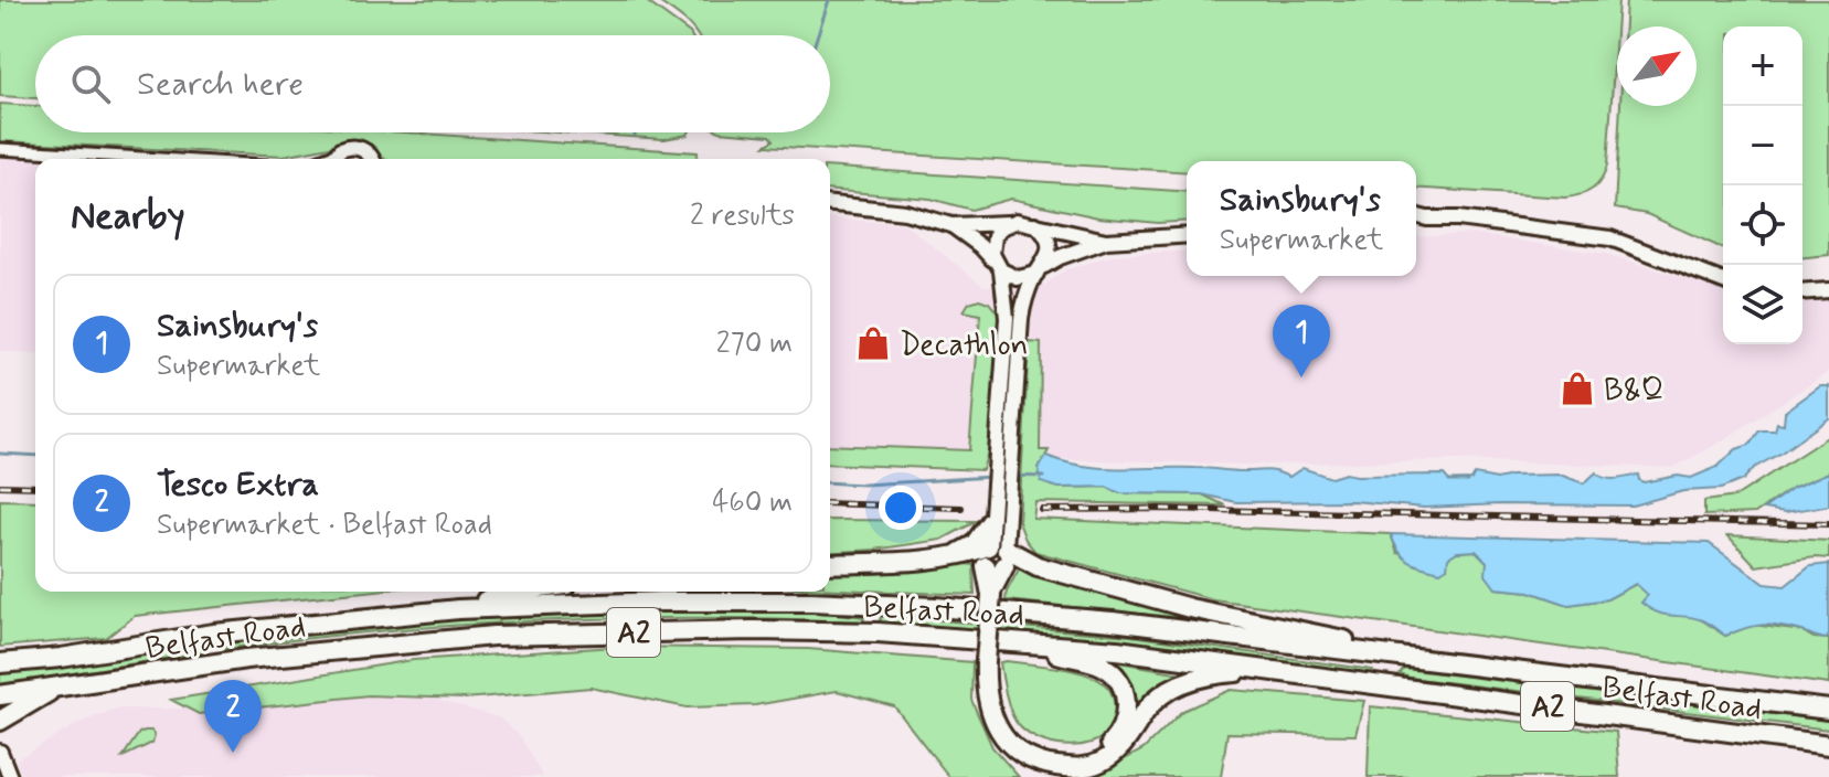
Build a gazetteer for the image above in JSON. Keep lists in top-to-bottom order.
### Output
{
  "streets": {
    "highway": ["Belfast Road", "A2"]
  },
  "places": {
    "shop": ["Decathlon", "B&Q"]
  },
  "north": "top right",
  "page": {
    "map_buttons": ["+", "−"],
    "search": "Search here",
    "heading": ["Nearby", "2 results"],
    "popup": ["Sainsbury's", "Supermarket"],
    "list": [
      {
        "mark": "1",
        "name": "Sainsbury's",
        "note": "Supermarket",
        "value": "270 m"
      },
      {
        "mark": "2",
        "name": "Tesco Extra",
        "note": "Supermarket · Belfast Road",
        "value": "460 m"
      }
    ],
    "pins": ["1", "2"]
  }
}
